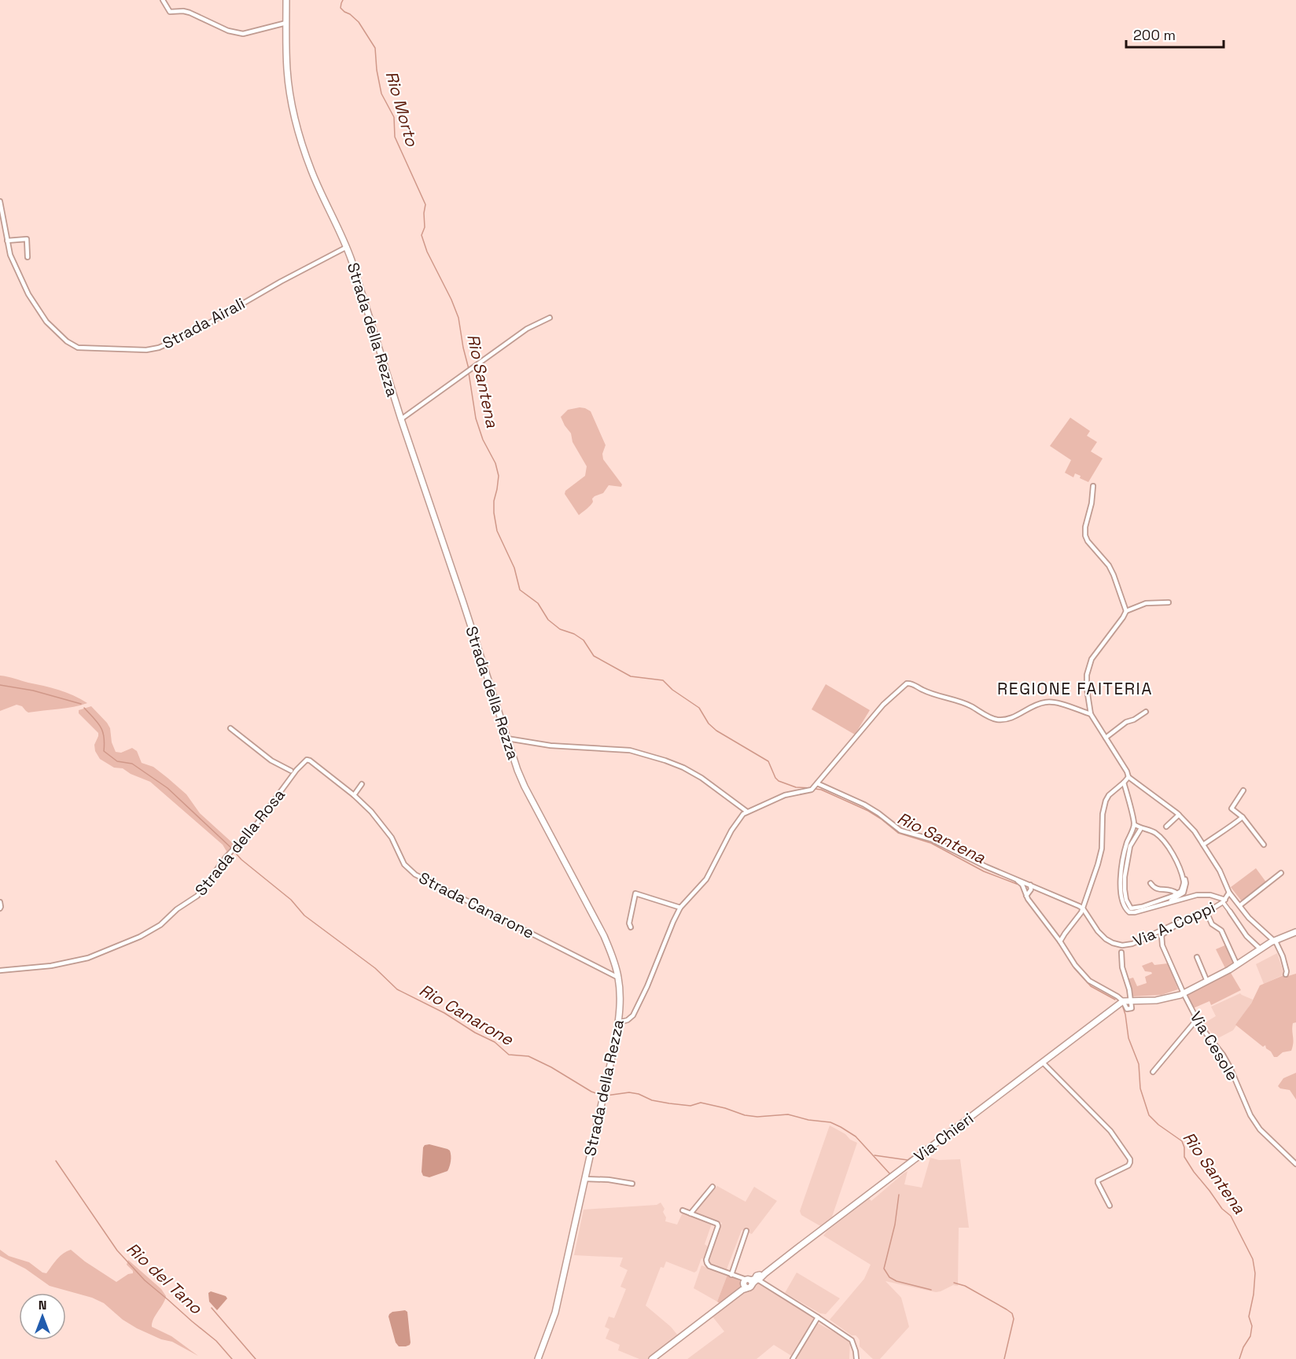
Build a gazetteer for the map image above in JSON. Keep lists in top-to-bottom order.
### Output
{
  "streets": {
    "main road": ["Strada della Rezza", "Via Chieri"],
    "street": [
      "Strada Airali",
      "Strada della Rosa",
      "Strada Canarone",
      "Via A. Coppi",
      "Via Cesole"
    ]
  },
  "crossings": [
    ["Strada Airali", "Strada della Rezza"],
    ["Strada della Rezza", "Strada Canarone"],
    ["Strada della Rosa", "Strada Canarone"],
    ["Via A. Coppi", "Via Cesole"]
  ],
  "districts": ["REGIONE FAITERIA"],
  "water": [
    "Rio Morto",
    "Rio Santena",
    "Rio Canarone",
    "Rio del Tano"
  ],
  "scale_bar": "200 m",
  "north": "top"
}
